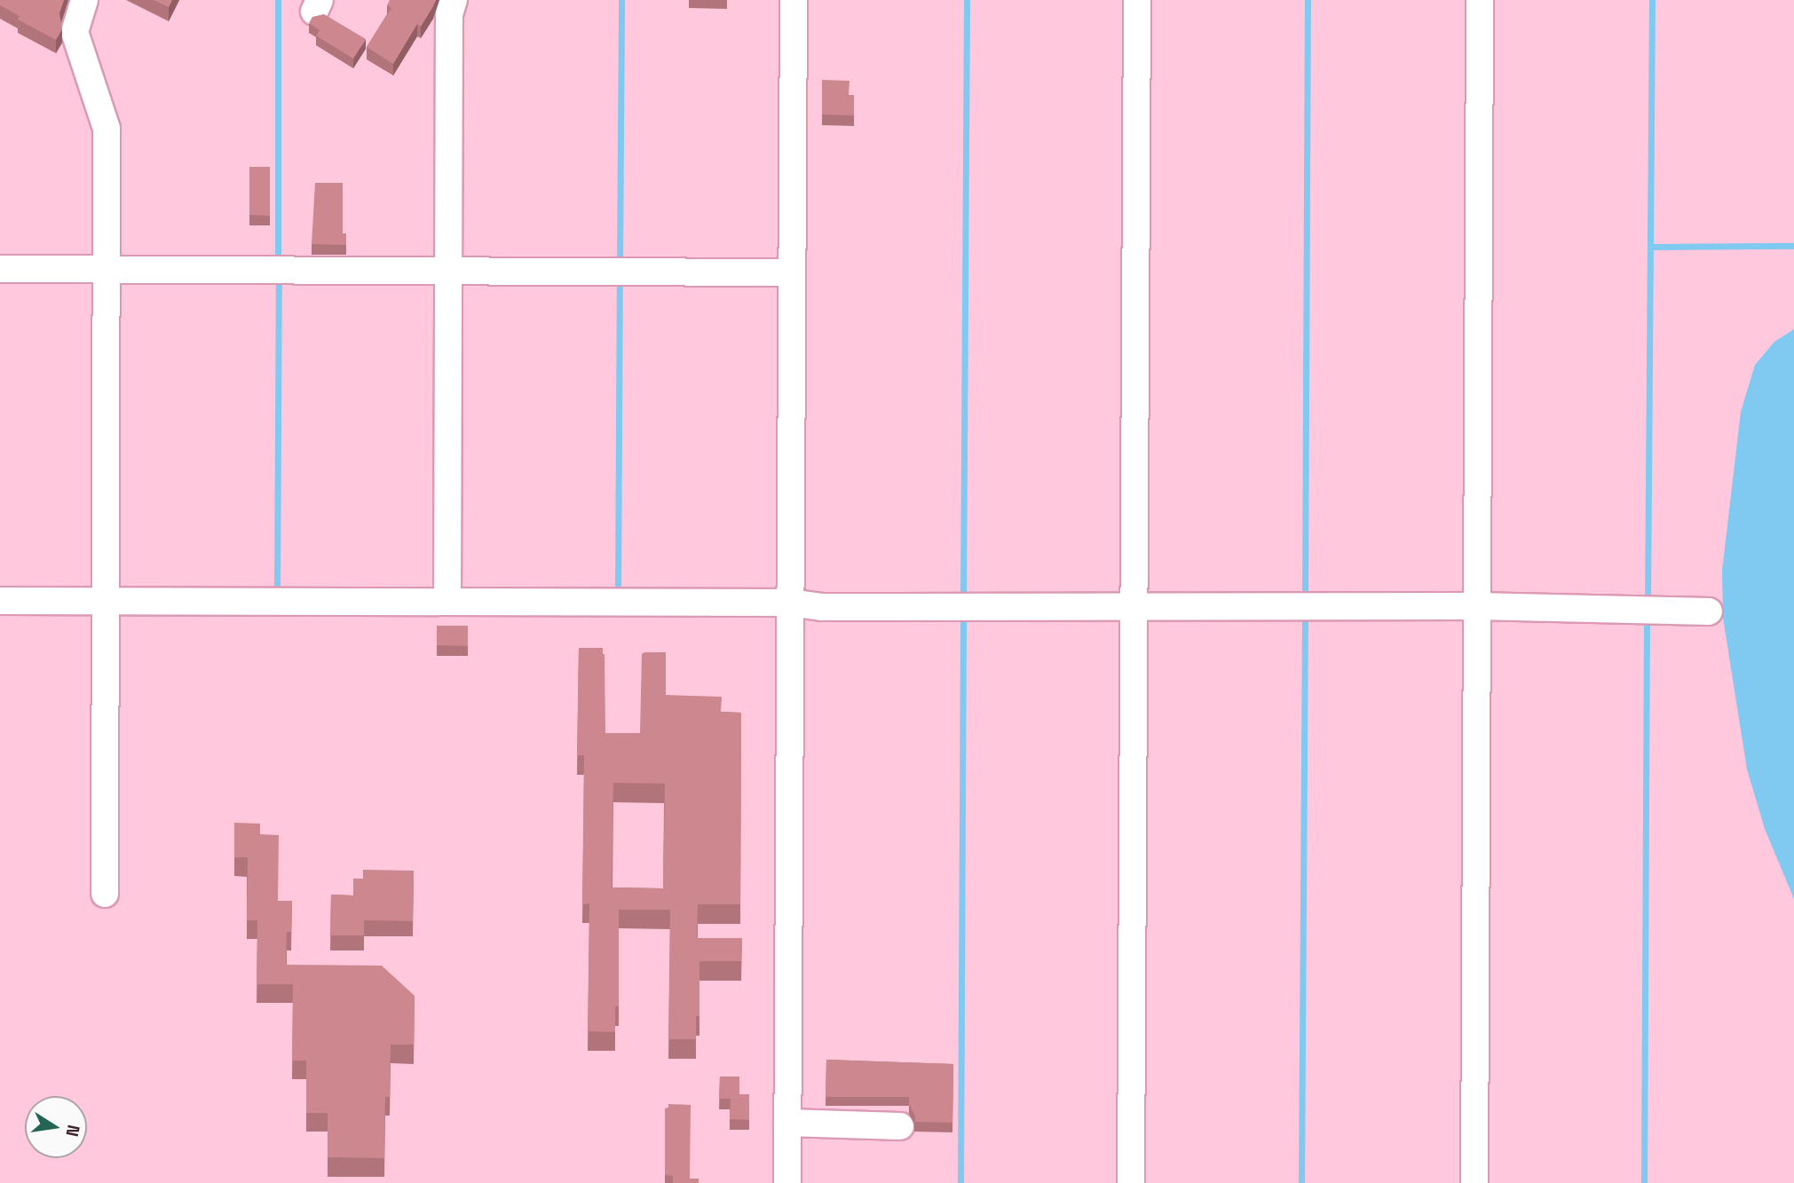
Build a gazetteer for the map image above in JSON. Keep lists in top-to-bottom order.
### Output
{
  "north": "right"
}
